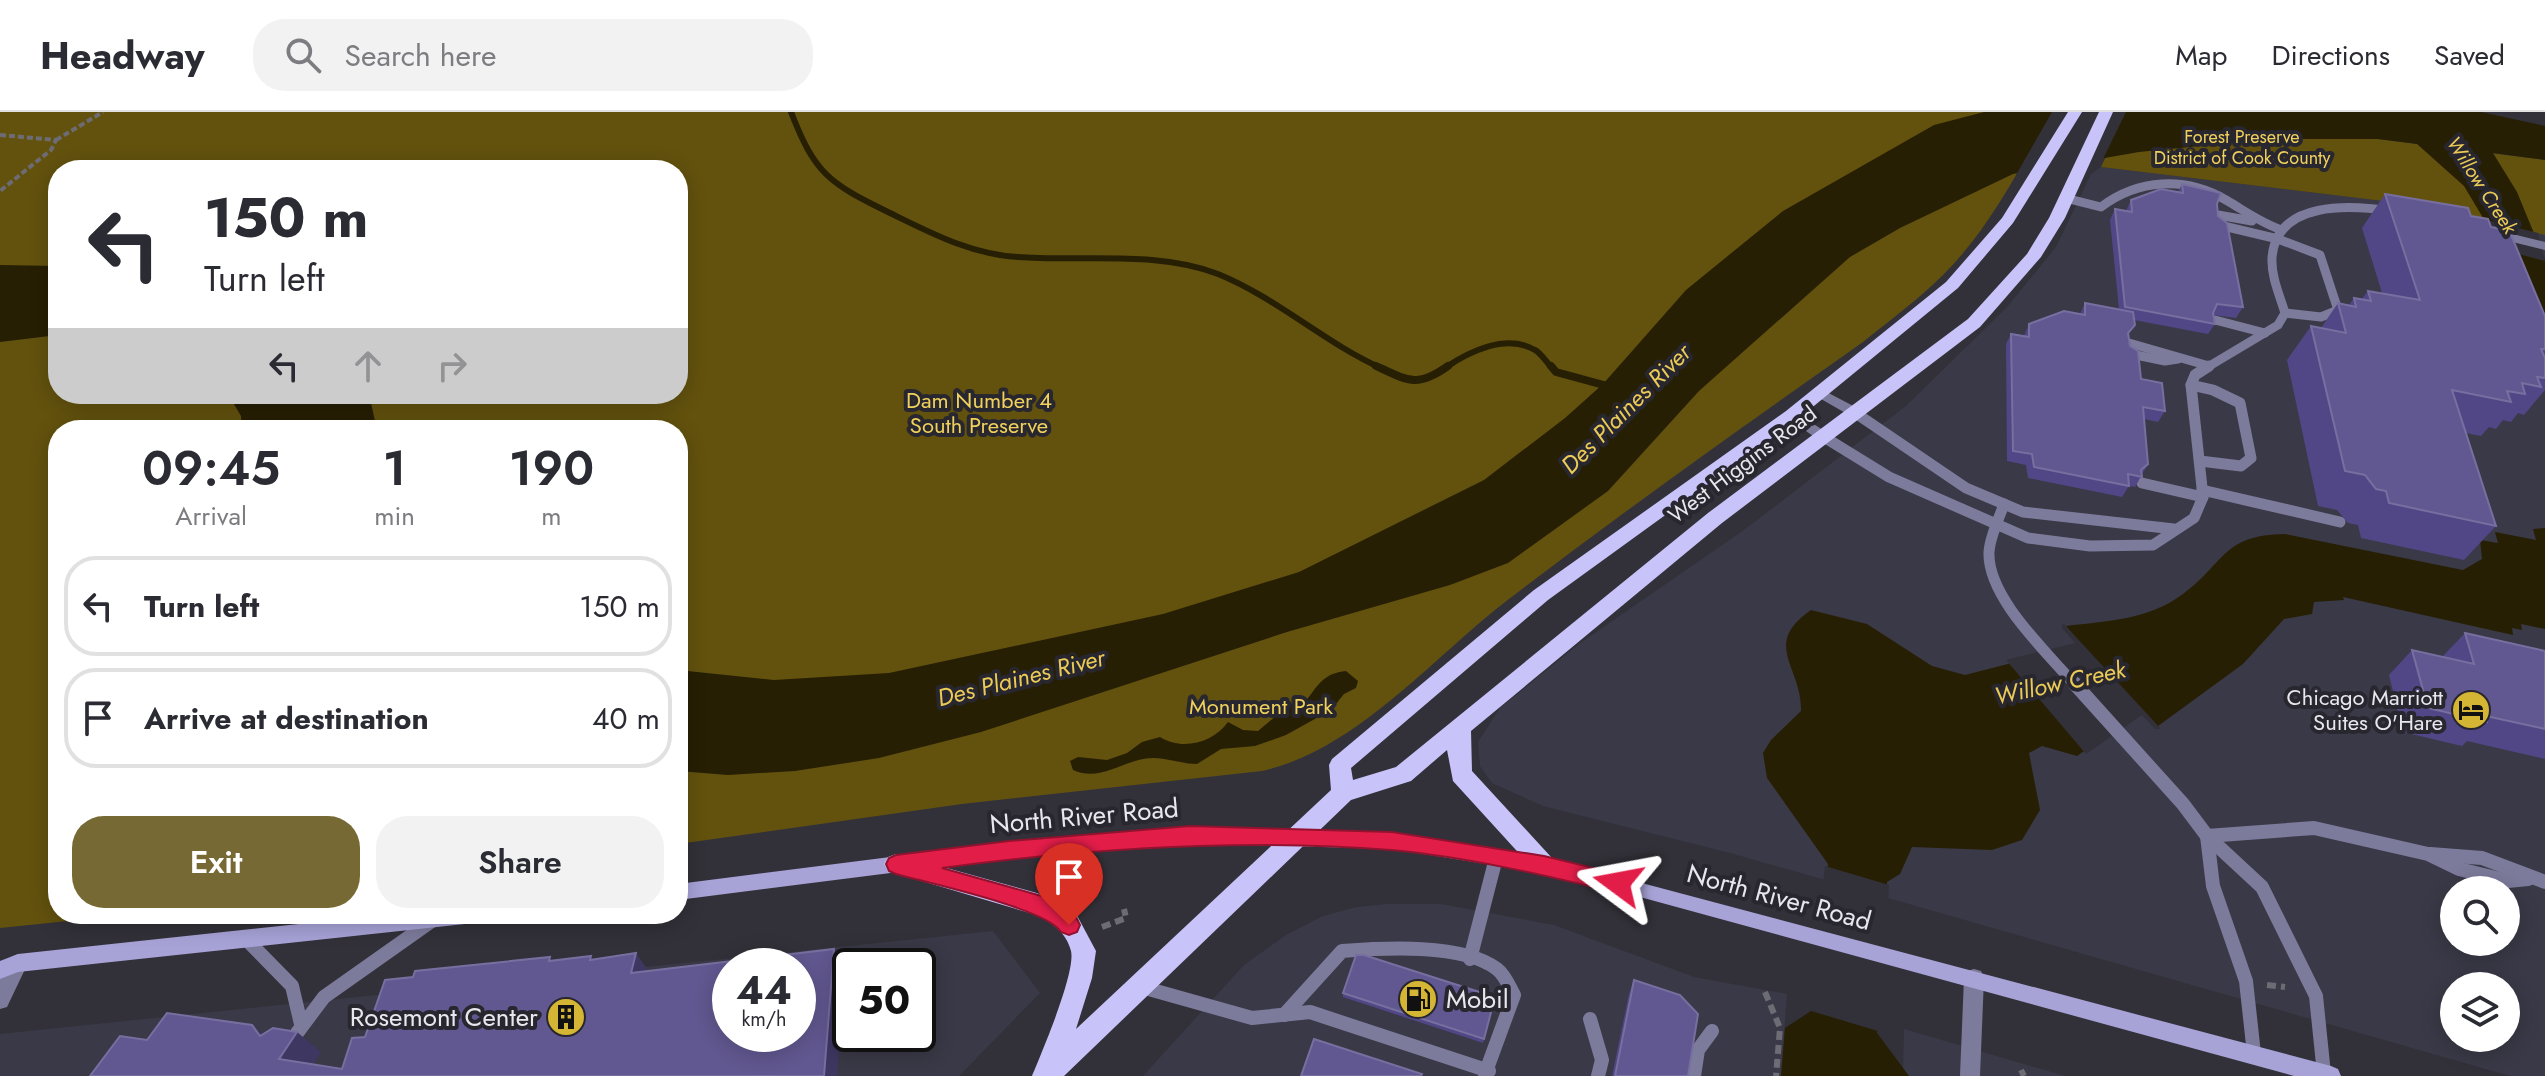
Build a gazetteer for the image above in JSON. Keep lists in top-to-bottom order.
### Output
{
  "streets": {
    "main road": ["West Higgins Road", "North River Road"]
  },
  "crossings": [
    ["West Higgins Road", "North River Road"]
  ],
  "water": ["Willow Creek", "Des Plaines River"],
  "parks": ["Forest Preserve District of Cook County", "Dam Number 4 South Preserve", "Monument Park"],
  "places": {
    "hotel": ["Chicago Marriott Suites O'Hare"],
    "fuel station": ["Mobil"],
    "building": ["Rosemont Center"]
  },
  "page": {
    "header": "Headway",
    "search": "Search here",
    "nav": ["Map", "Directions", "Saved"],
    "turn": ["150 m", "Turn left"],
    "eta": [
      "09:45",
      "Arrival",
      "1",
      "min",
      "190",
      "m"
    ],
    "list": [
      {
        "name": "Turn left",
        "value": "150 m"
      },
      {
        "name": "Arrive at destination",
        "value": "40 m"
      }
    ],
    "buttons": ["Exit", "Share"],
    "speed": "44 km/h",
    "limit": "50"
  }
}
